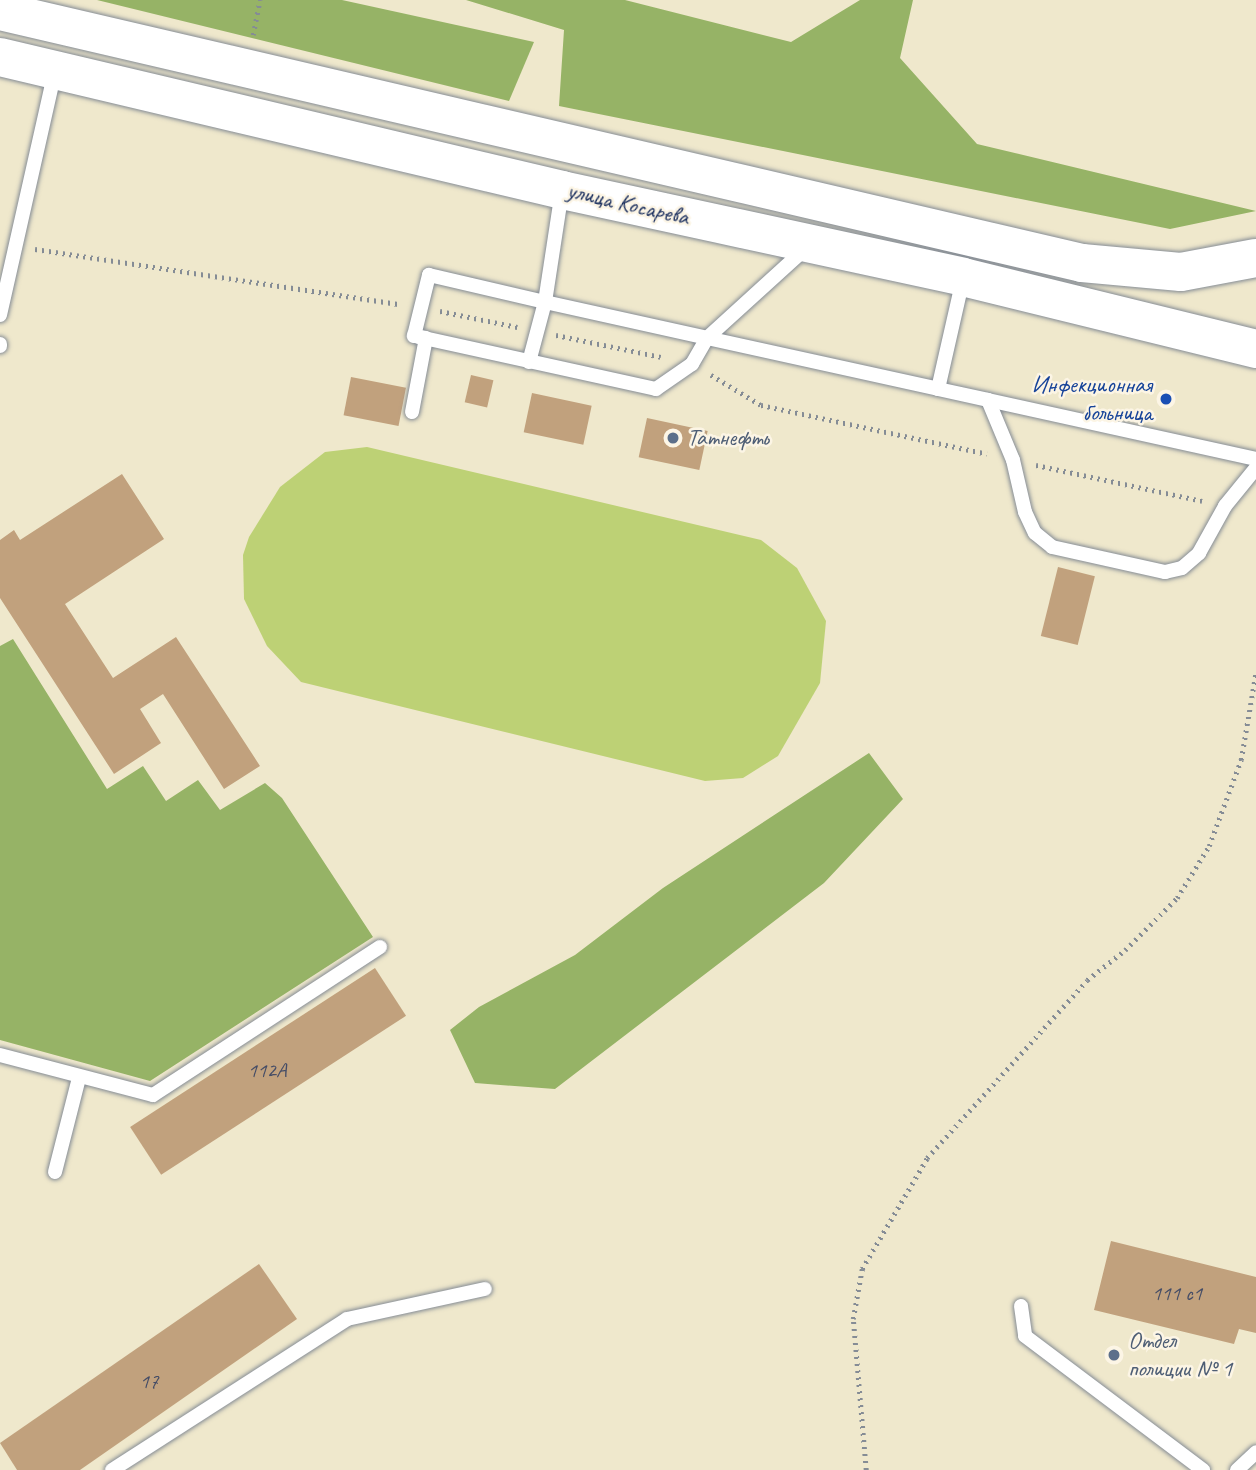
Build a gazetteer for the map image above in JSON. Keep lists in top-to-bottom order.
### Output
{
  "streets": {
    "main road": ["улица Косарева"]
  },
  "places": ["Инфекционная больница", "Татнефть", "Отдел полиции № 1"],
  "house_numbers": ["112А", "111 с1", "17"]
}
